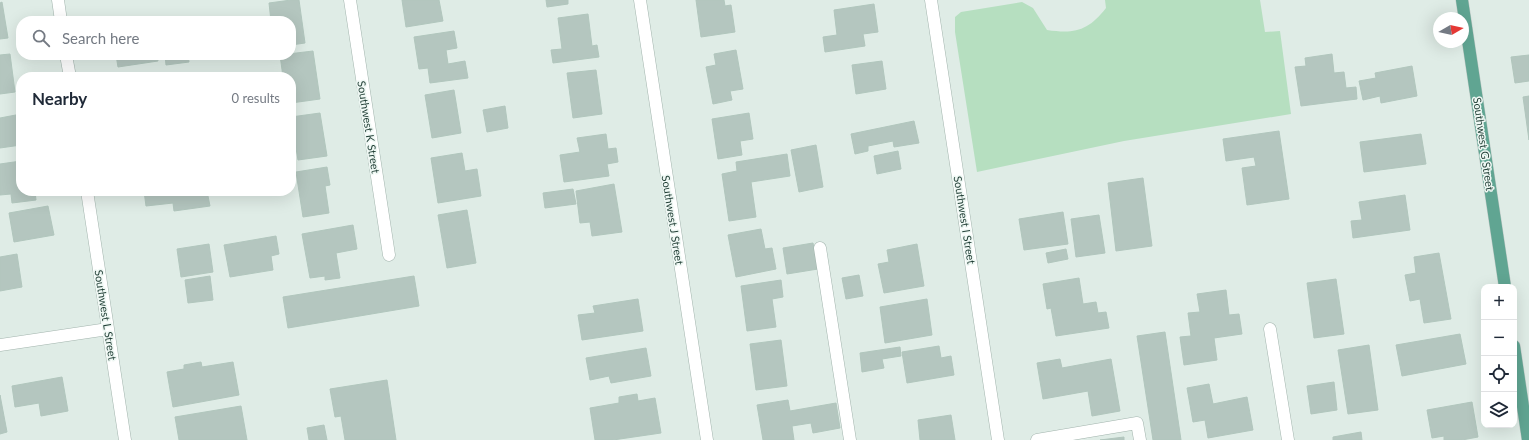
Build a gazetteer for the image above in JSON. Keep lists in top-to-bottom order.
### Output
{
  "streets": {
    "main road": ["Southwest G Street"],
    "street": [
      "Southwest K Street",
      "Southwest J Street",
      "Southwest I Street",
      "Southwest L Street"
    ]
  },
  "north": "right",
  "page": {
    "search": "Search here",
    "heading": ["Nearby", "0 results"],
    "map_buttons": ["+", "−"]
  }
}
